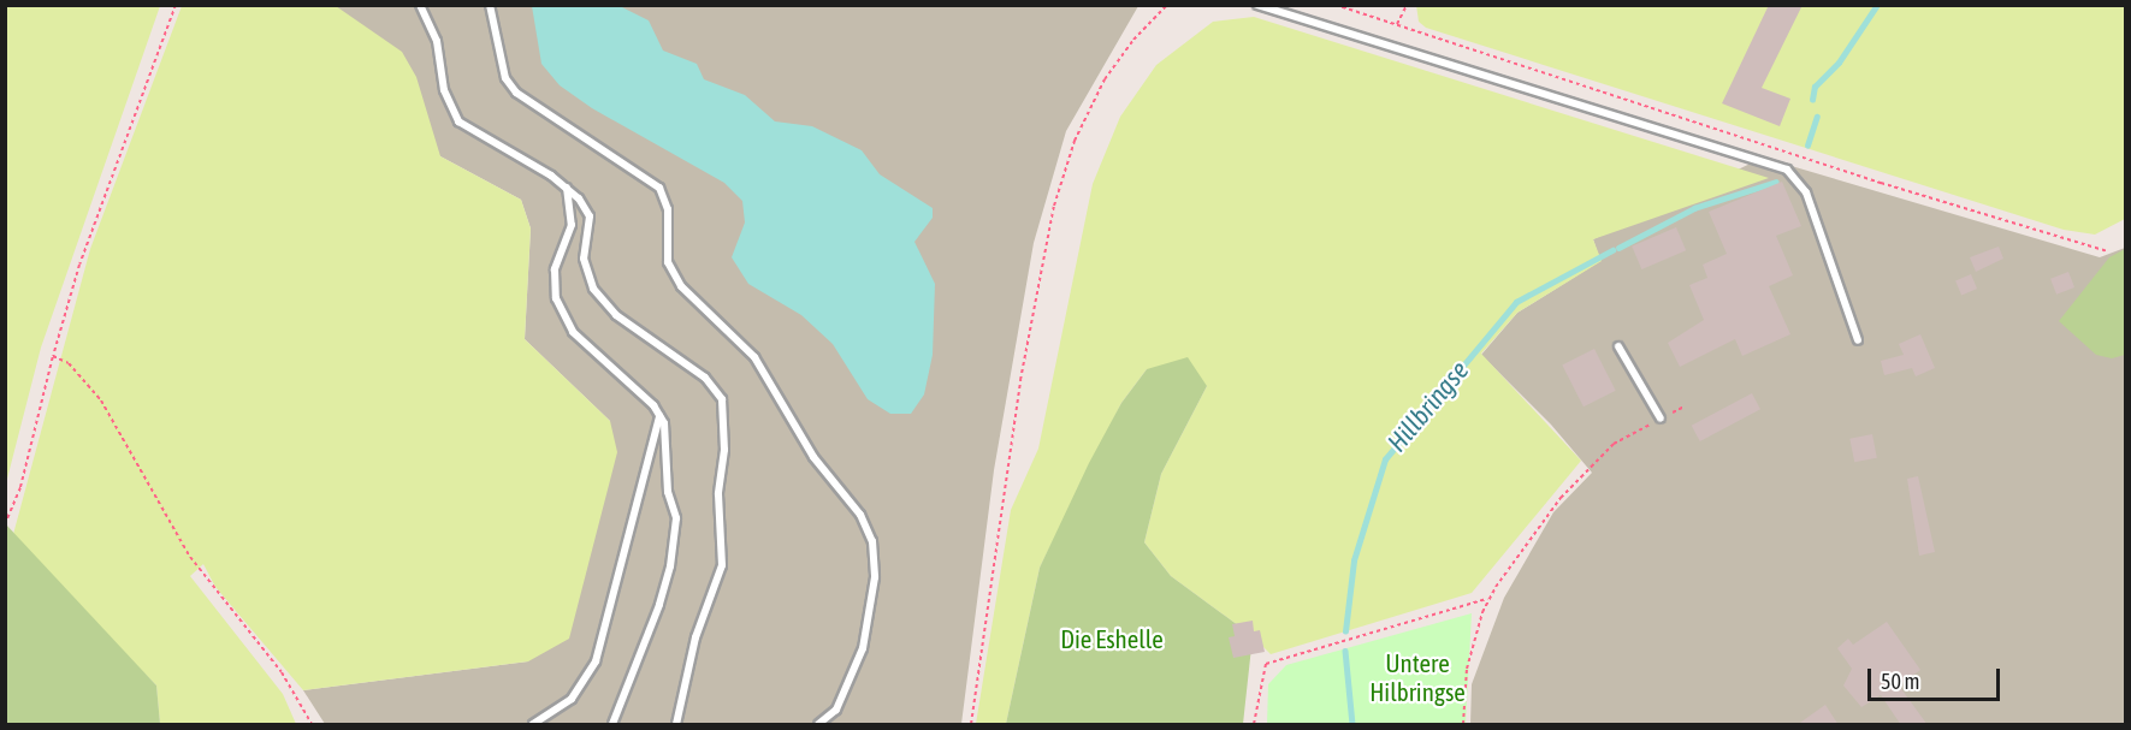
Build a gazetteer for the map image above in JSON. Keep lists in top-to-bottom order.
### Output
{
  "water": ["Hillbringse"],
  "parks": ["Die Eshelle", "Untere Hilbringse"],
  "scale_bar": "50 m"
}
